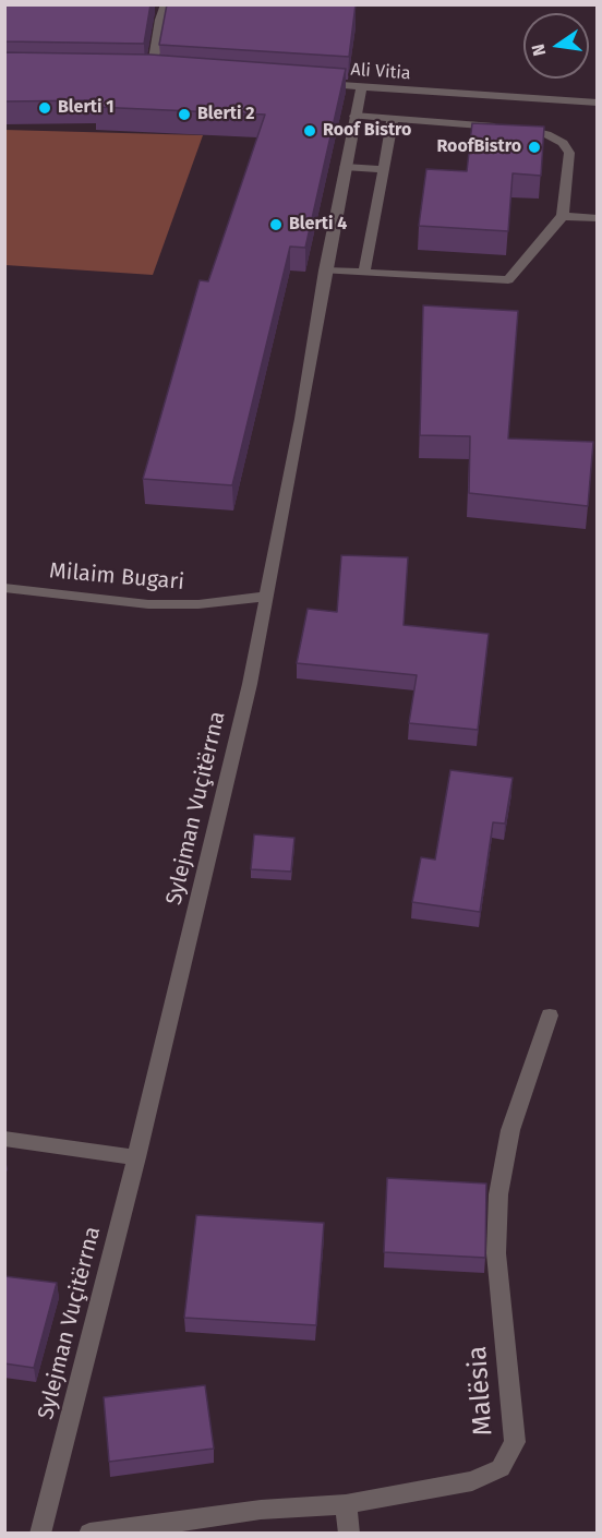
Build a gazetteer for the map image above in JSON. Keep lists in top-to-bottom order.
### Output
{
  "streets": {
    "street": [
      "Ali Vitia",
      "Milaim Bugari",
      "Sylejman Vuçitërrna",
      "Malësia"
    ]
  },
  "crossings": [
    ["Ali Vitia", "Sylejman Vuçitërrna"],
    ["Milaim Bugari", "Sylejman Vuçitërrna"]
  ],
  "places": [
    "Blerti 1",
    "Blerti 2",
    "Roof Bistro",
    "RoofBistro",
    "Blerti 4"
  ],
  "north": "left"
}
